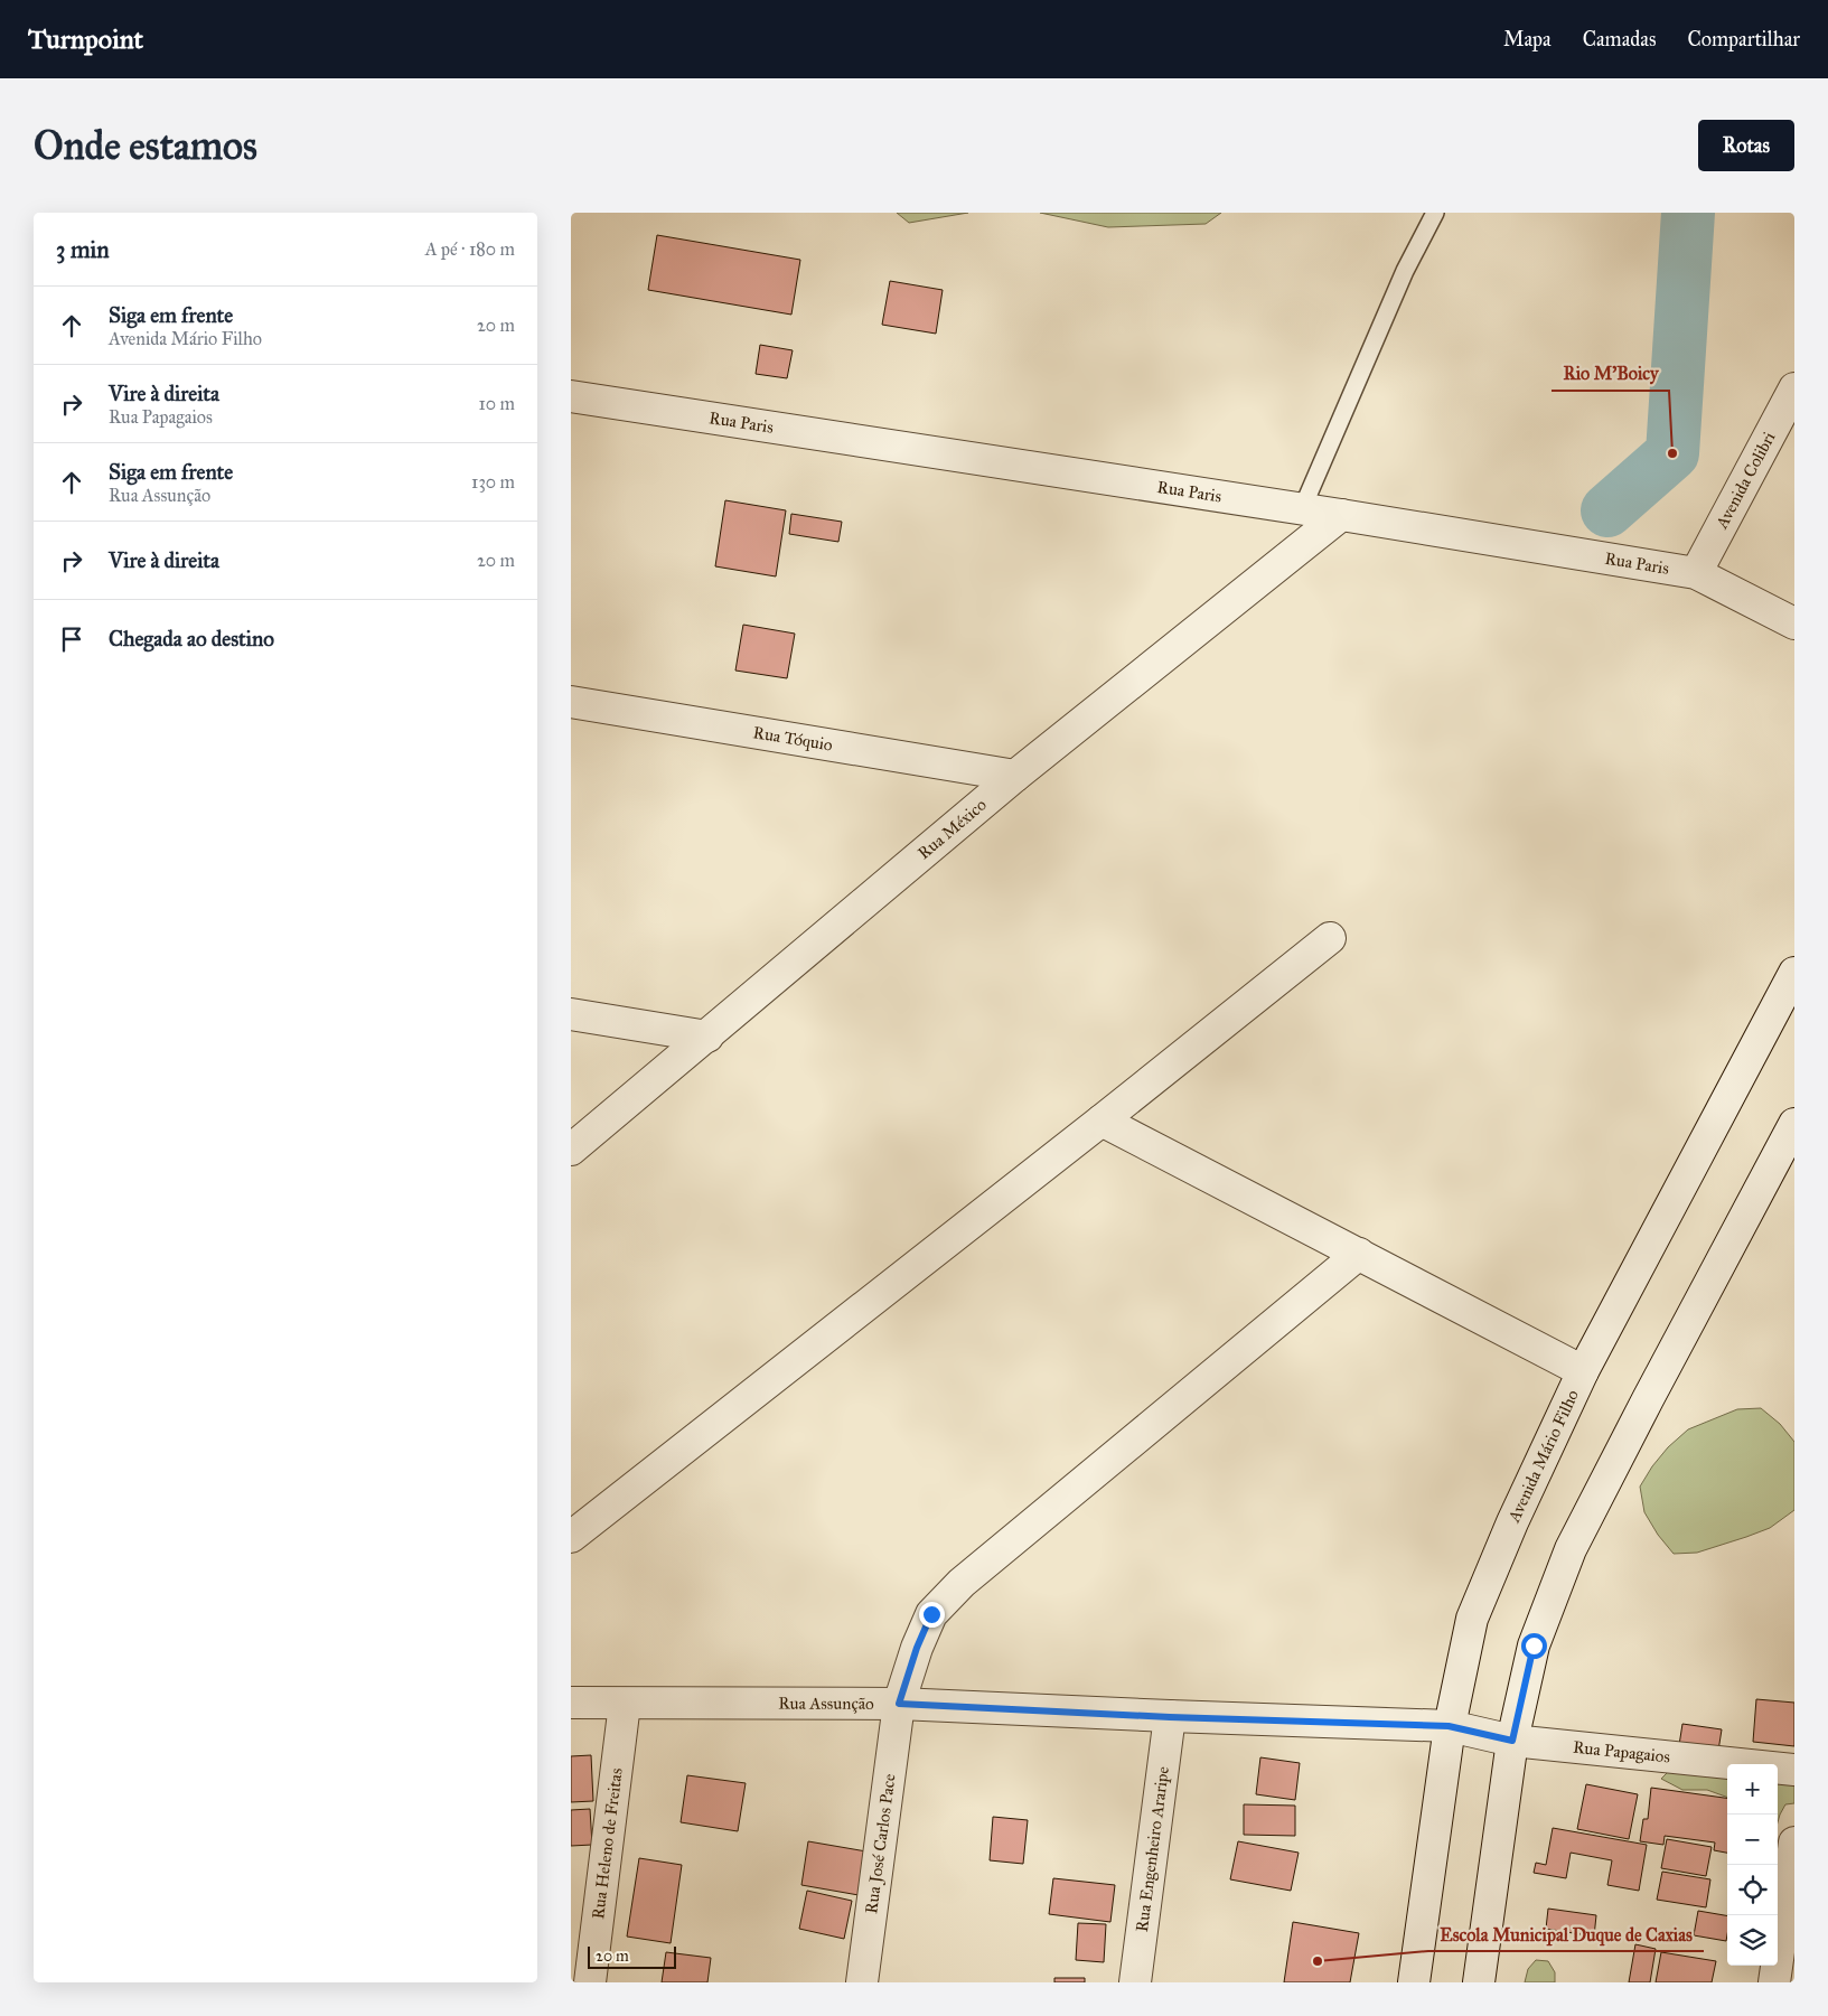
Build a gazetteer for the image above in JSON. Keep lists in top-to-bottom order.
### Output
{
  "streets": {
    "street": [
      "Rua Paris",
      "Avenida Colibri",
      "Rua Tóquio",
      "Rua México",
      "Avenida Mário Filho",
      "Rua Assunção",
      "Rua Papagaios",
      "Rua Heleno de Freitas",
      "Rua José Carlos Pace",
      "Rua Engenheiro Araripe"
    ]
  },
  "crossings": [
    ["Rua Paris", "Avenida Colibri"],
    ["Rua Paris", "Rua México"],
    ["Rua Tóquio", "Rua México"],
    ["Avenida Mário Filho", "Rua Assunção"],
    ["Avenida Mário Filho", "Rua Papagaios"],
    ["Rua Assunção", "Rua Papagaios"],
    ["Rua Assunção", "Rua Heleno de Freitas"],
    ["Rua Assunção", "Rua José Carlos Pace"],
    ["Rua Assunção", "Rua Engenheiro Araripe"]
  ],
  "places": ["Rio M'Boicy", "Escola Municipal Duque de Caxias"],
  "scale_bar": "20 m",
  "page": {
    "header": "Turnpoint",
    "nav": ["Mapa", "Camadas", "Compartilhar"],
    "buttons": "Rotas",
    "title": "Onde estamos",
    "heading": ["3 min", "A pé · 180 m"],
    "list": [
      ["Siga em frente", "Avenida Mário Filho", "20 m"],
      ["Vire à direita", "Rua Papagaios", "10 m"],
      ["Siga em frente", "Rua Assunção", "130 m"],
      ["Vire à direita", "20 m"],
      "Chegada ao destino"
    ],
    "map_buttons": ["+", "−"],
    "scale": "20 m"
  }
}
